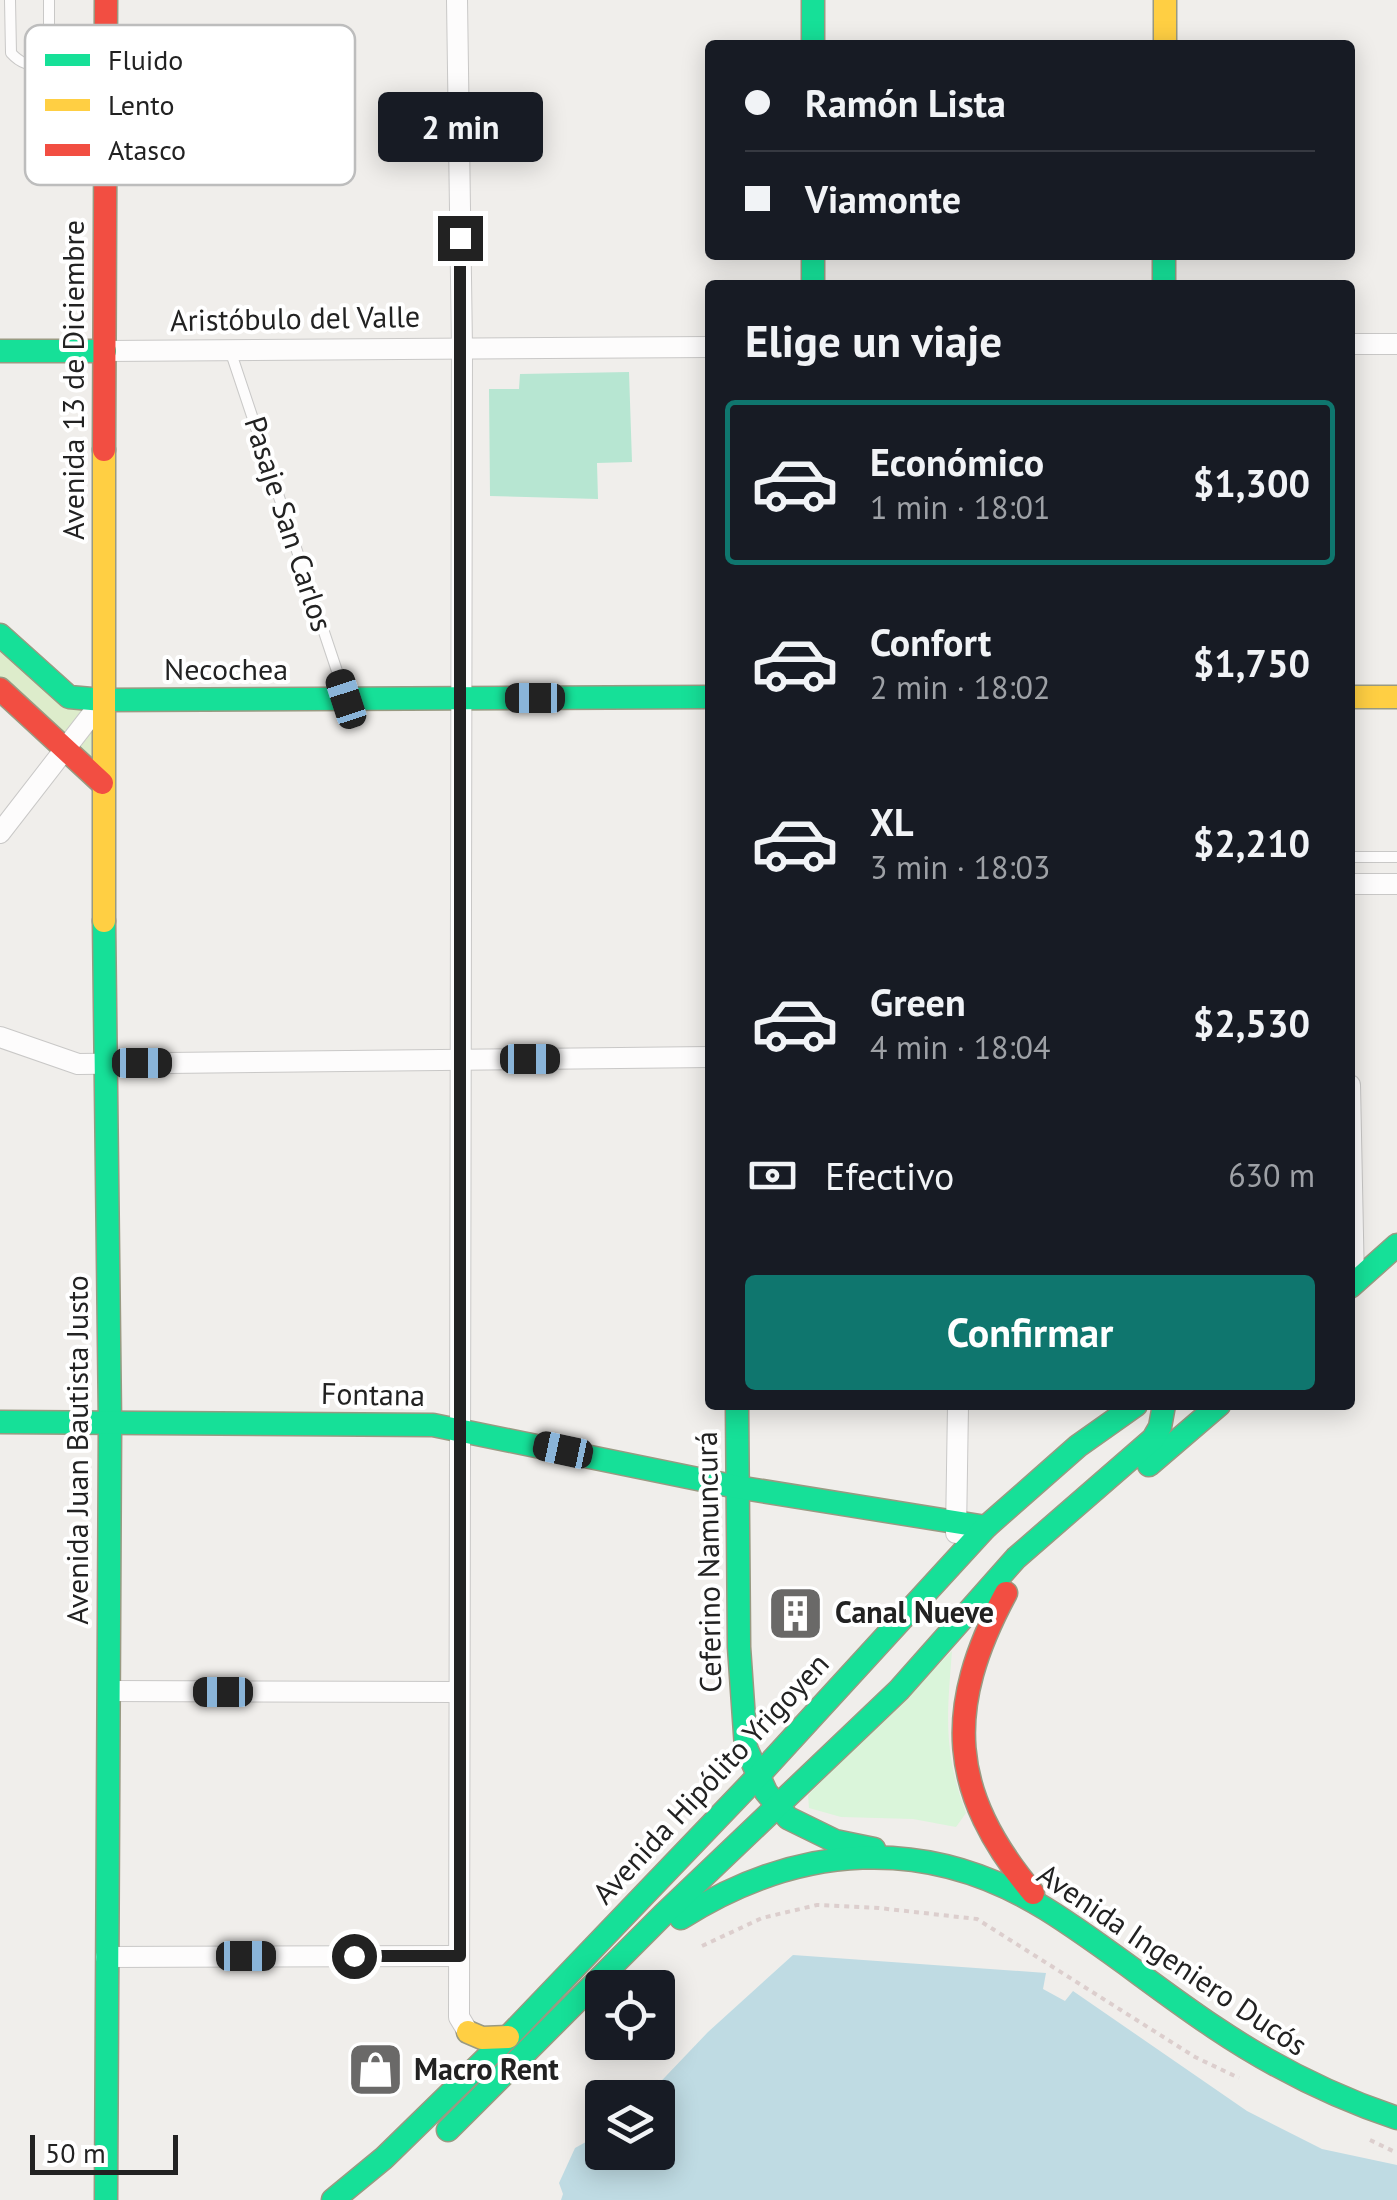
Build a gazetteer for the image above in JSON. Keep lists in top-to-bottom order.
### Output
{
  "streets": {
    "main road": [
      "Aristóbulo del Valle",
      "Avenida 13 de Diciembre",
      "Necochea",
      "Fontana",
      "Avenida Juan Bautista Justo",
      "Ceferino Namuncurá",
      "Avenida Hipólito Yrigoyen",
      "Avenida Ingeniero Ducós"
    ],
    "lane": ["Pasaje San Carlos"]
  },
  "crossings": [
    ["Aristóbulo del Valle", "Avenida 13 de Diciembre"],
    ["Aristóbulo del Valle", "Pasaje San Carlos"],
    ["Avenida 13 de Diciembre", "Necochea"],
    ["Avenida 13 de Diciembre", "Avenida Juan Bautista Justo"],
    ["Pasaje San Carlos", "Necochea"],
    ["Necochea", "Avenida Juan Bautista Justo"],
    ["Fontana", "Avenida Juan Bautista Justo"],
    ["Fontana", "Ceferino Namuncurá"],
    ["Fontana", "Avenida Hipólito Yrigoyen"],
    ["Ceferino Namuncurá", "Avenida Hipólito Yrigoyen"]
  ],
  "places": {
    "building": ["Canal Nueve"],
    "shop": ["Macro Rent"]
  },
  "legend": ["Fluido", "Lento", "Atasco"],
  "scale_bar": "50 m",
  "page": {
    "banner": ["Ramón Lista", "Viamonte"],
    "bubble": "2 min",
    "heading": "Elige un viaje",
    "list": [
      {
        "name": "Económico",
        "note": "1 min · 18:01",
        "value": "$1,300"
      },
      {
        "name": "Confort",
        "note": "2 min · 18:02",
        "value": "$1,750"
      },
      {
        "name": "XL",
        "note": "3 min · 18:03",
        "value": "$2,210"
      },
      {
        "name": "Green",
        "note": "4 min · 18:04",
        "value": "$2,530"
      }
    ],
    "pay": ["Efectivo", "630 m"],
    "buttons": "Confirmar",
    "scale": "50 m"
  }
}
